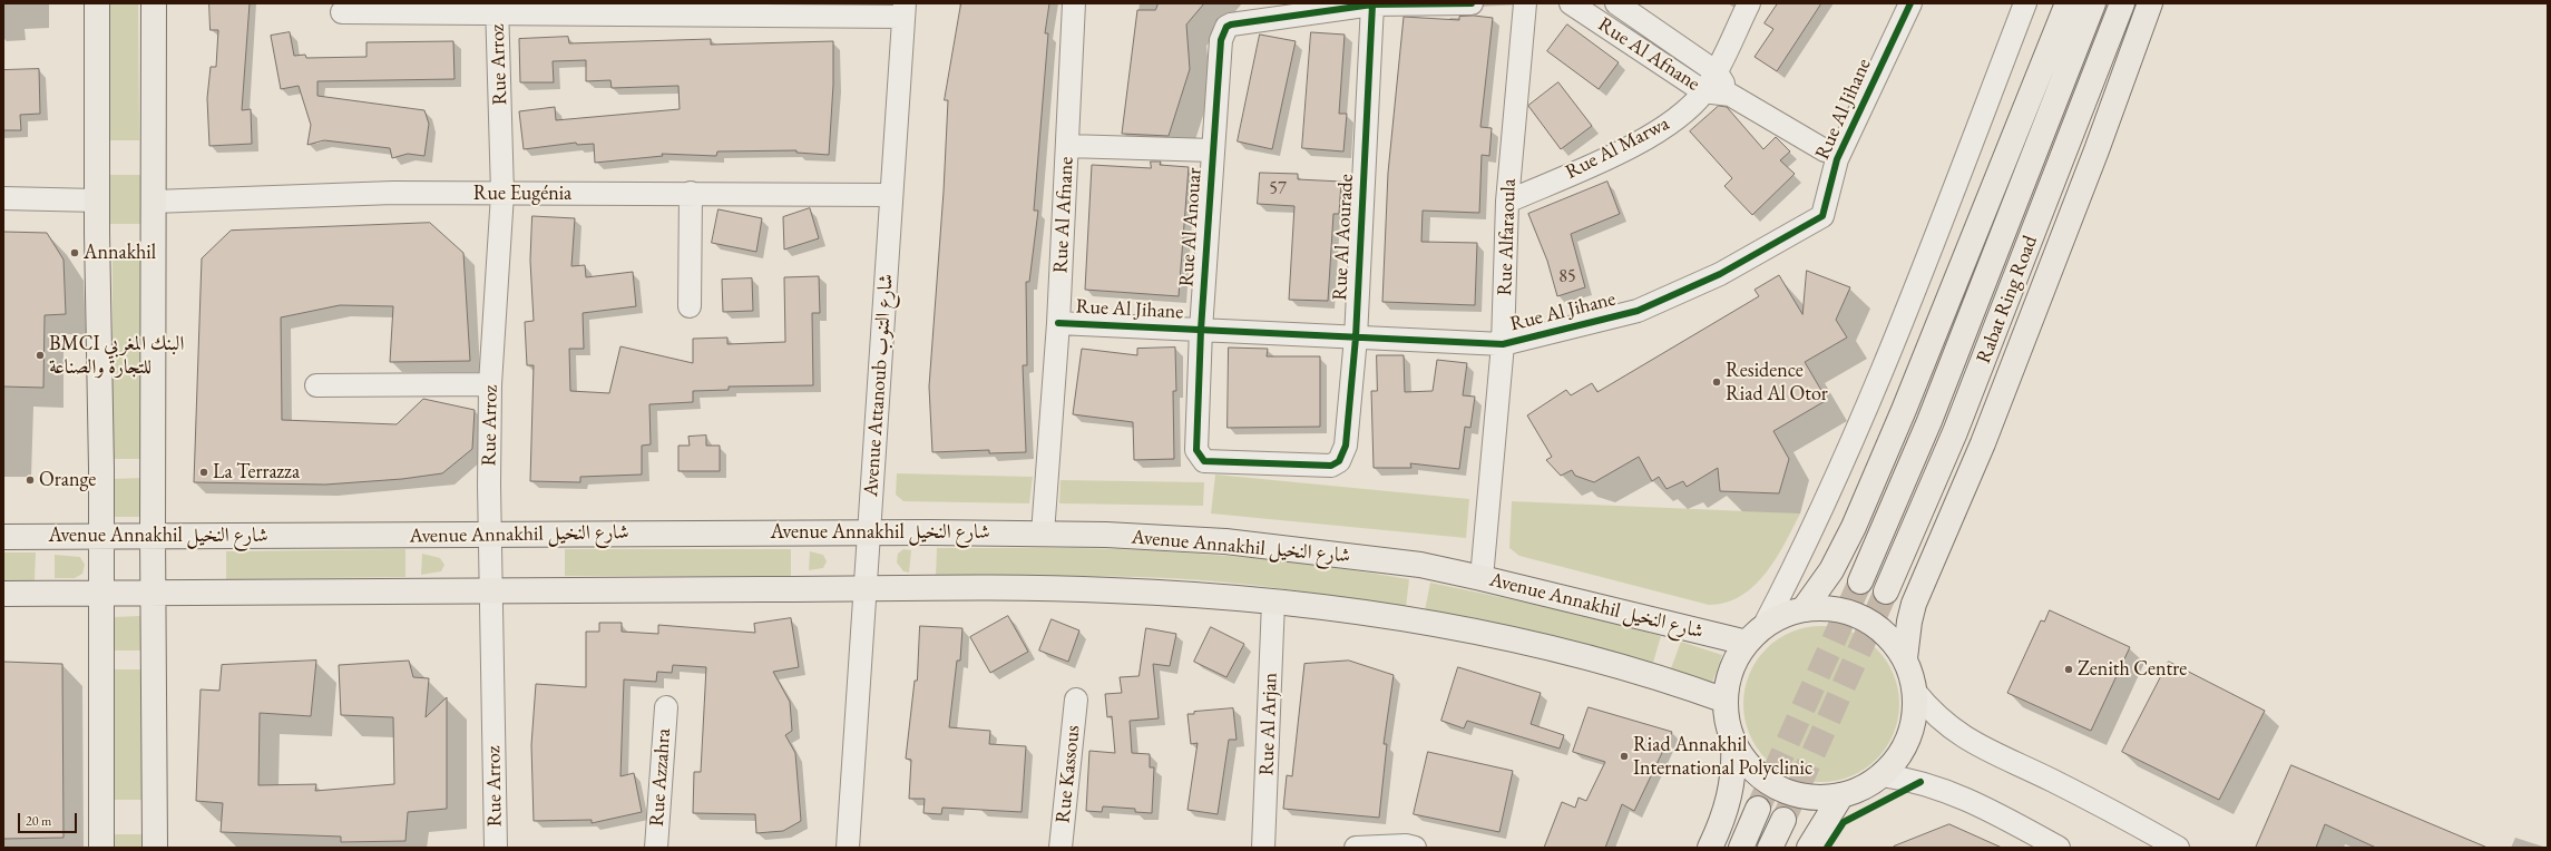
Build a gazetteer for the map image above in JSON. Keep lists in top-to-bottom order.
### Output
{
  "streets": {
    "main road": ["Rabat Ring Road", "Avenue Annakhil شارع النخيل"],
    "street": [
      "Rue Al Afnane",
      "Rue Arroz",
      "Rue Al Jihane",
      "Rue Al Marwa",
      "Rue Eugénia",
      "Rue Al Anouar",
      "Rue Al Aourade",
      "Rue Alfaraoula",
      "Avenue Attanoub شارع التنوب",
      "Rue Al Arjan",
      "Rue Kassous",
      "Rue Azzahra"
    ]
  },
  "crossings": [
    ["Rue Al Afnane", "Rue Al Jihane"],
    ["Rue Al Afnane", "Rue Al Marwa"],
    ["Rue Al Afnane", "Avenue Annakhil شارع النخيل"],
    ["Rue Arroz", "Rue Eugénia"],
    ["Rue Arroz", "Avenue Annakhil شارع النخيل"],
    ["Rue Al Jihane", "Rue Al Anouar"],
    ["Rue Al Jihane", "Rue Al Aourade"],
    ["Rue Al Jihane", "Rue Alfaraoula"],
    ["Rue Al Marwa", "Rue Alfaraoula"],
    ["Rue Eugénia", "Avenue Attanoub شارع التنوب"],
    ["Rue Al Anouar", "Rue Al Aourade"],
    ["Rue Alfaraoula", "Avenue Annakhil شارع النخيل"],
    ["Avenue Attanoub شارع التنوب", "Avenue Annakhil شارع النخيل"]
  ],
  "places": [
    "Annakhil",
    "BMCI البنك المغربي للتجارة والصناعة",
    "Residence Riad Al Otor",
    "La Terrazza",
    "Orange",
    "Zenith Centre",
    "Riad Annakhil International Polyclinic"
  ],
  "house_numbers": ["57", "85"],
  "scale_bar": "20 m"
}
